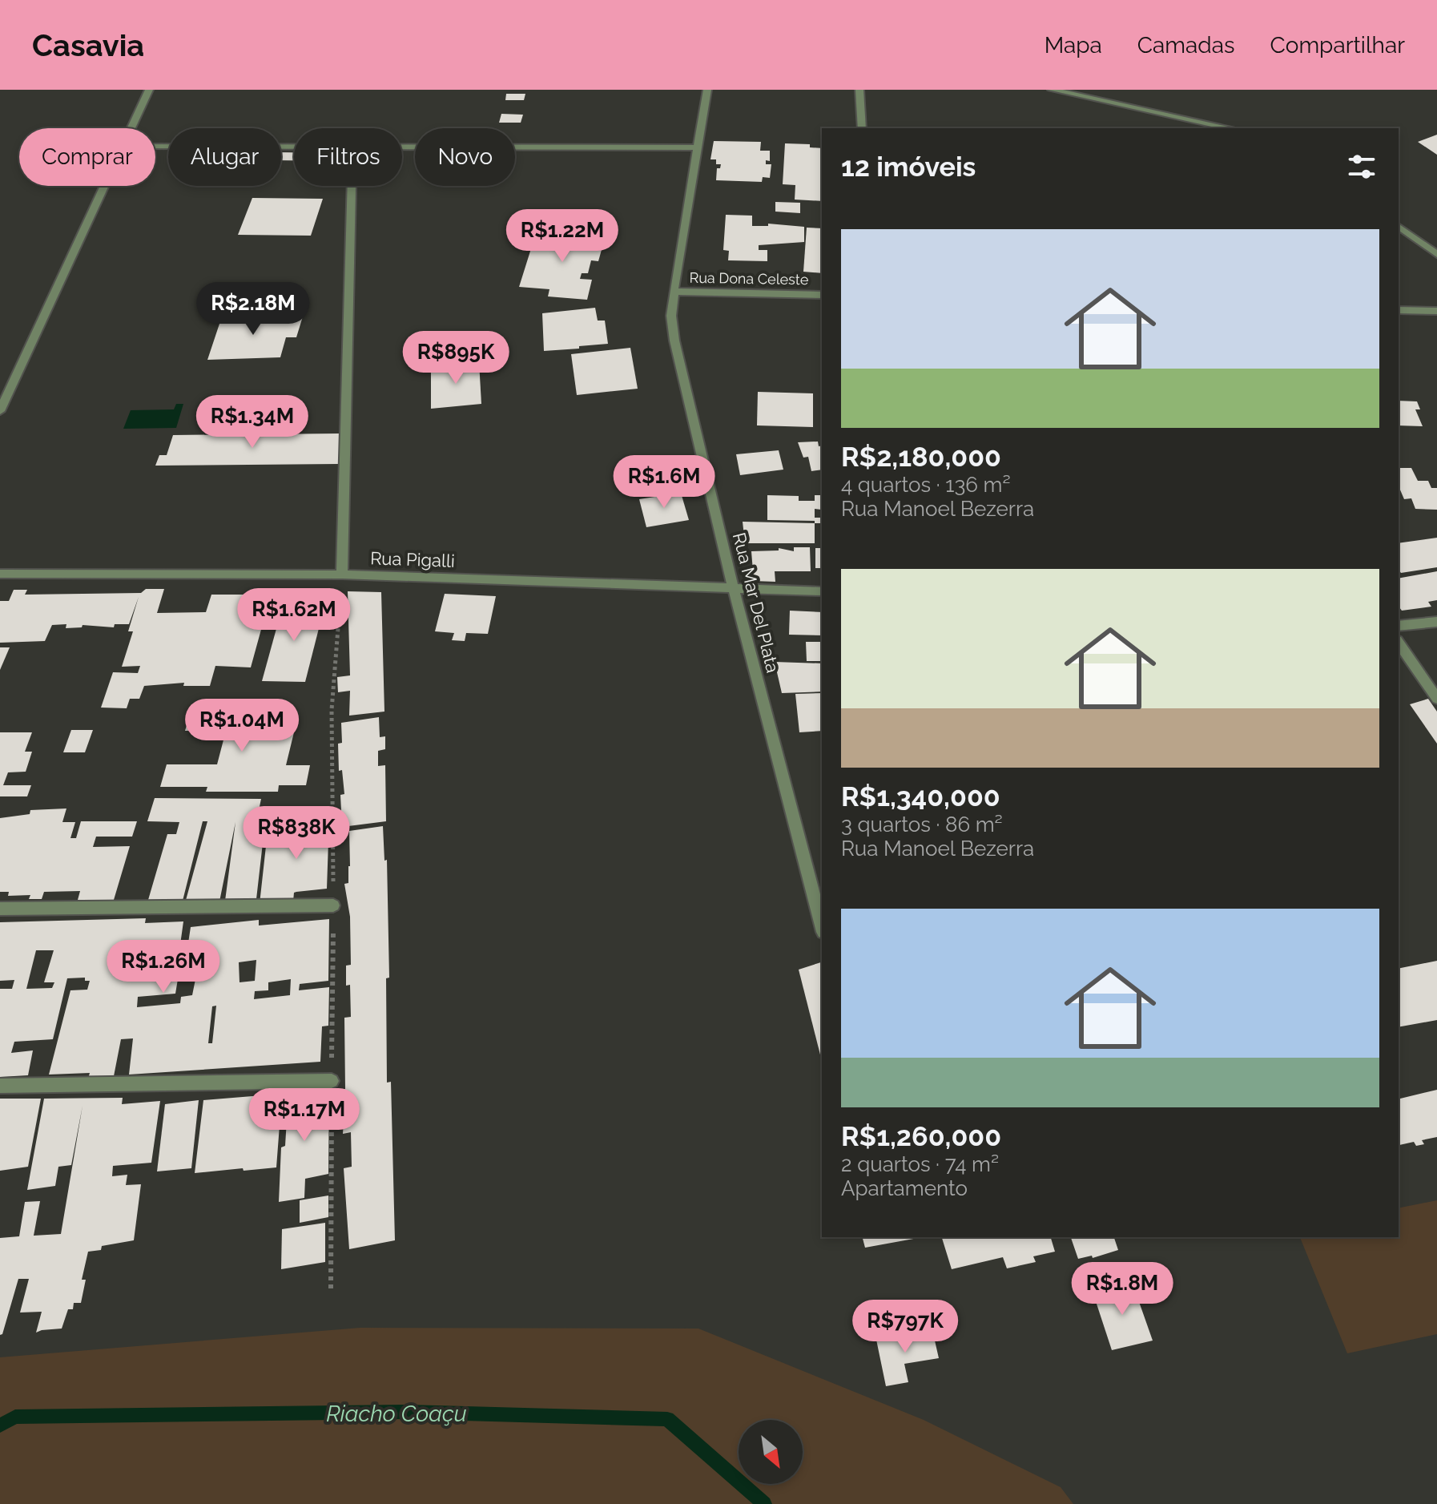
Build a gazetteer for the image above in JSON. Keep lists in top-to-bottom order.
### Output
{
  "streets": {
    "street": ["Rua Dona Celeste", "Rua Pigalli", "Rua Mar Del Plata"]
  },
  "crossings": [
    ["Rua Dona Celeste", "Rua Mar Del Plata"],
    ["Rua Pigalli", "Rua Mar Del Plata"]
  ],
  "water": ["Riacho Coaçu"],
  "north": "bottom right",
  "page": {
    "header": "Casavia",
    "nav": ["Mapa", "Camadas", "Compartilhar"],
    "chip": [
      "Comprar",
      "Alugar",
      "Filtros",
      "Novo"
    ],
    "heading": "12 imóveis",
    "list": [
      {
        "name": "R$2,180,000",
        "note": "4 quartos · 136 m² · Rua Manoel Bezerra"
      },
      {
        "name": "R$1,340,000",
        "note": "3 quartos · 86 m² · Rua Manoel Bezerra"
      },
      {
        "name": "R$1,260,000",
        "note": "2 quartos · 74 m² · Apartamento"
      }
    ],
    "price": [
      "R$1.22M",
      "R$2.18M",
      "R$895K",
      "R$1.34M",
      "R$1.6M",
      "R$1.62M",
      "R$1.04M",
      "R$838K",
      "R$1.26M",
      "R$1.17M",
      "R$1.8M",
      "R$797K"
    ]
  }
}
